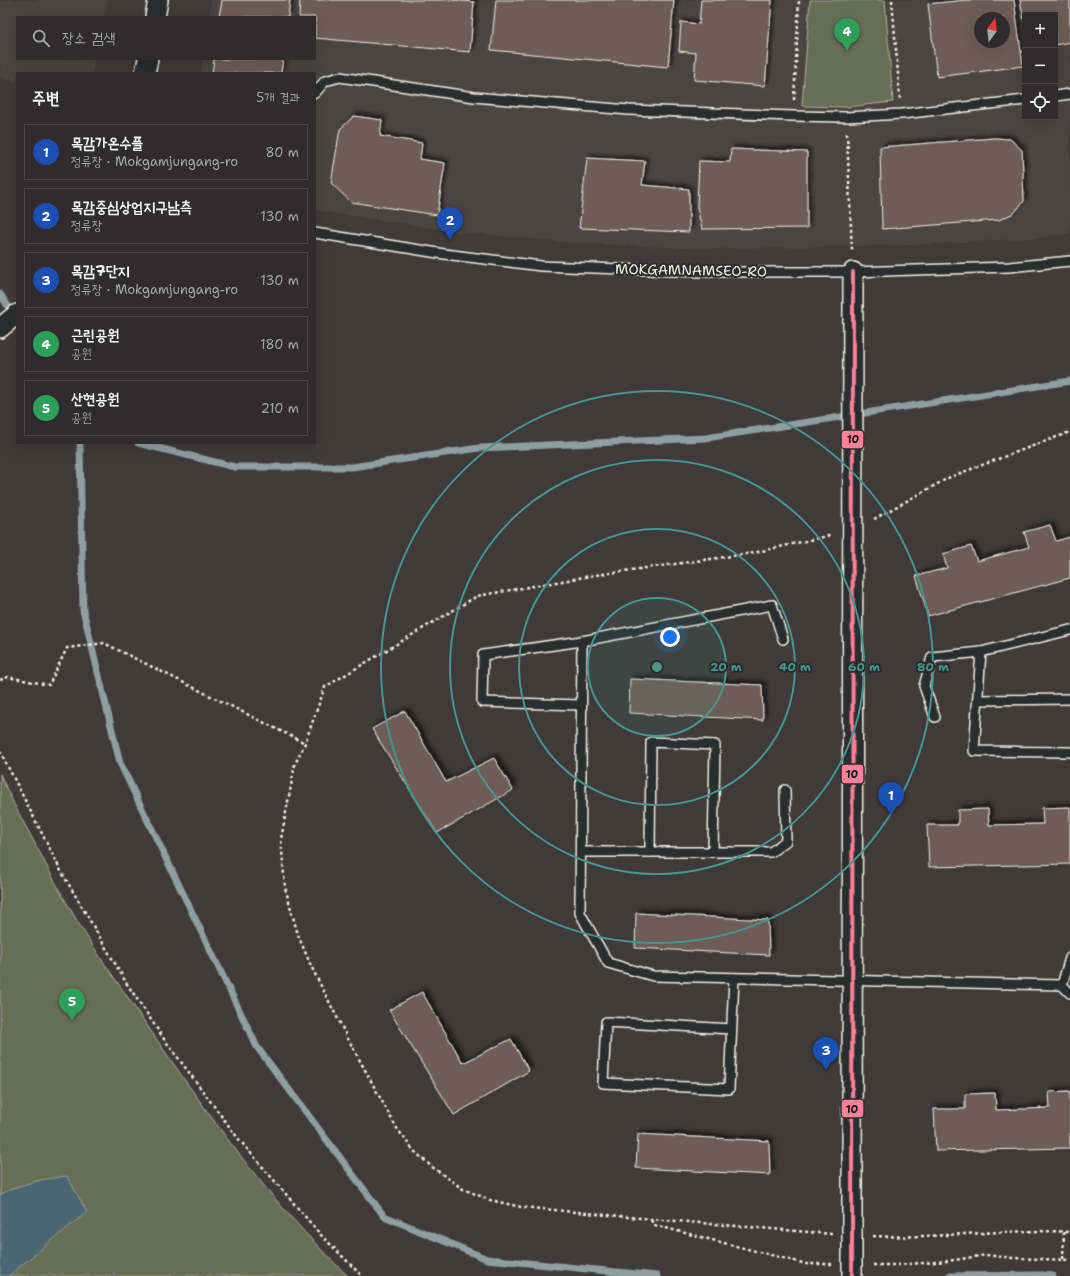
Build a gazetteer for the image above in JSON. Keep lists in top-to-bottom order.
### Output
{
  "streets": {
    "lane": ["MOKGAMNAMSEO-RO"]
  },
  "lines": ["transit line 10"],
  "north": "top",
  "page": {
    "map_buttons": ["+", "−"],
    "search": "장소 검색",
    "pins": [
      "4",
      "2",
      "1",
      "5",
      "3"
    ],
    "heading": ["주변", "5개 결과"],
    "list": [
      {
        "mark": "1",
        "name": "목감가온수플",
        "note": "정류장 · Mokgamjungang-ro",
        "value": "80 m"
      },
      {
        "mark": "2",
        "name": "목감중심상업지구남측",
        "note": "정류장",
        "value": "130 m"
      },
      {
        "mark": "3",
        "name": "목감7단지",
        "note": "정류장 · Mokgamjungang-ro",
        "value": "130 m"
      },
      {
        "mark": "4",
        "name": "근린공원",
        "note": "공원",
        "value": "180 m"
      },
      {
        "mark": "5",
        "name": "산현공원",
        "note": "공원",
        "value": "210 m"
      }
    ]
  },
  "rings": [
    "20 m",
    "40 m",
    "60 m",
    "80 m"
  ]
}
